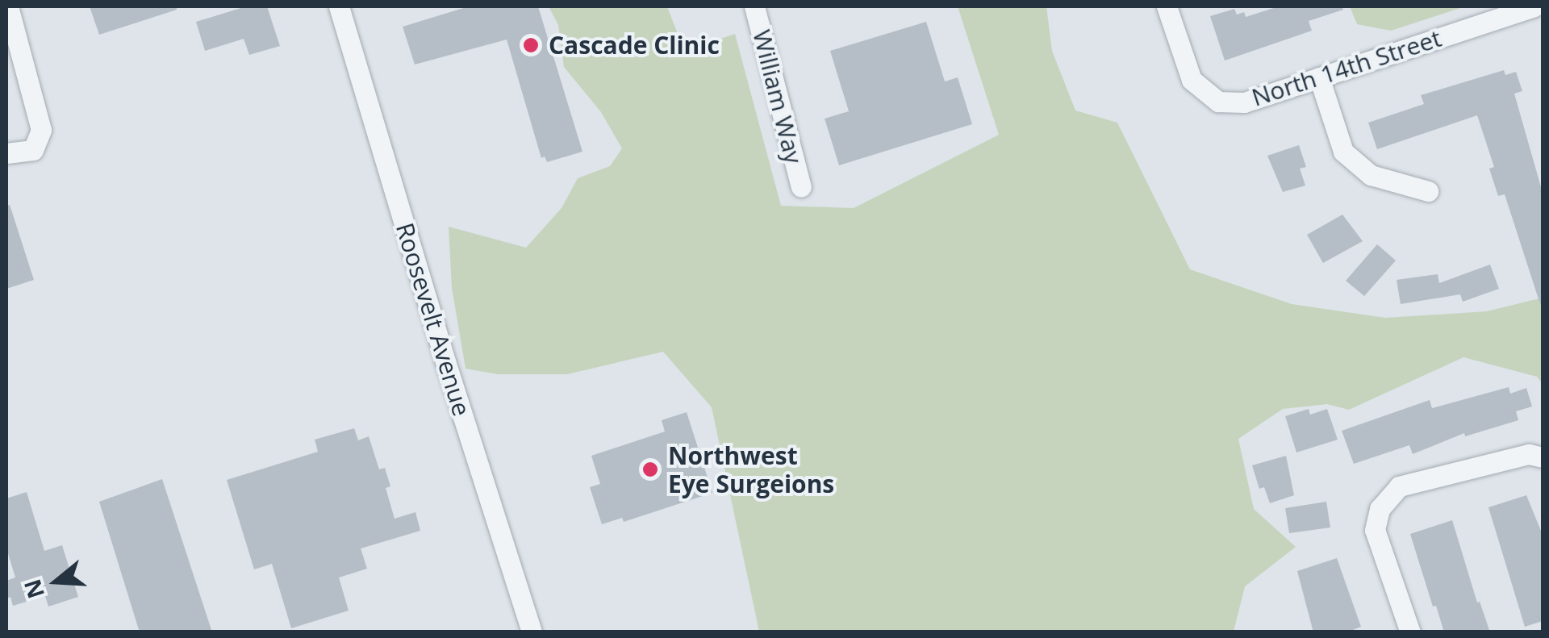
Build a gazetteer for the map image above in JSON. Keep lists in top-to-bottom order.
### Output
{
  "streets": {
    "street": ["North 14th Street", "William Way", "Roosevelt Avenue"]
  },
  "places": ["Cascade Clinic", "Northwest Eye Surgeions"],
  "north": "left"
}
